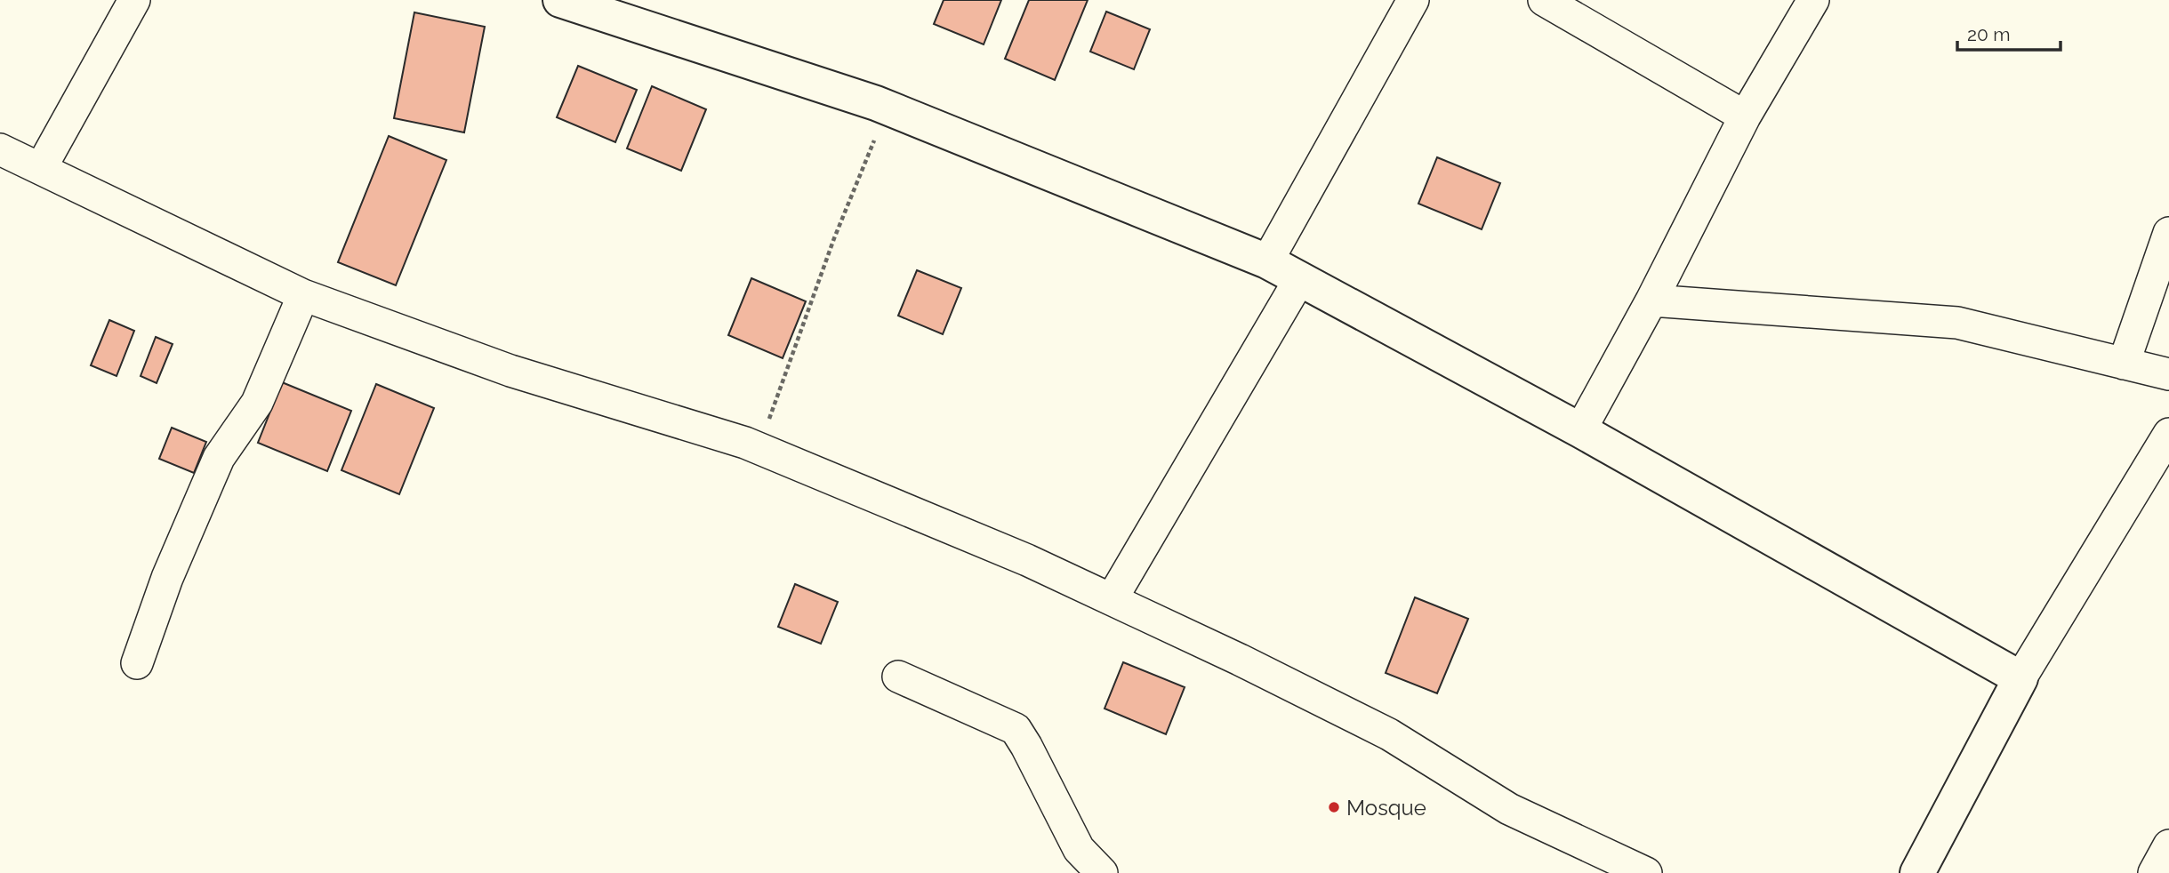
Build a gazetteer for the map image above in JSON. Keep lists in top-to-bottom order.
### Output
{
  "places": ["Mosque"],
  "scale_bar": "20 m"
}
